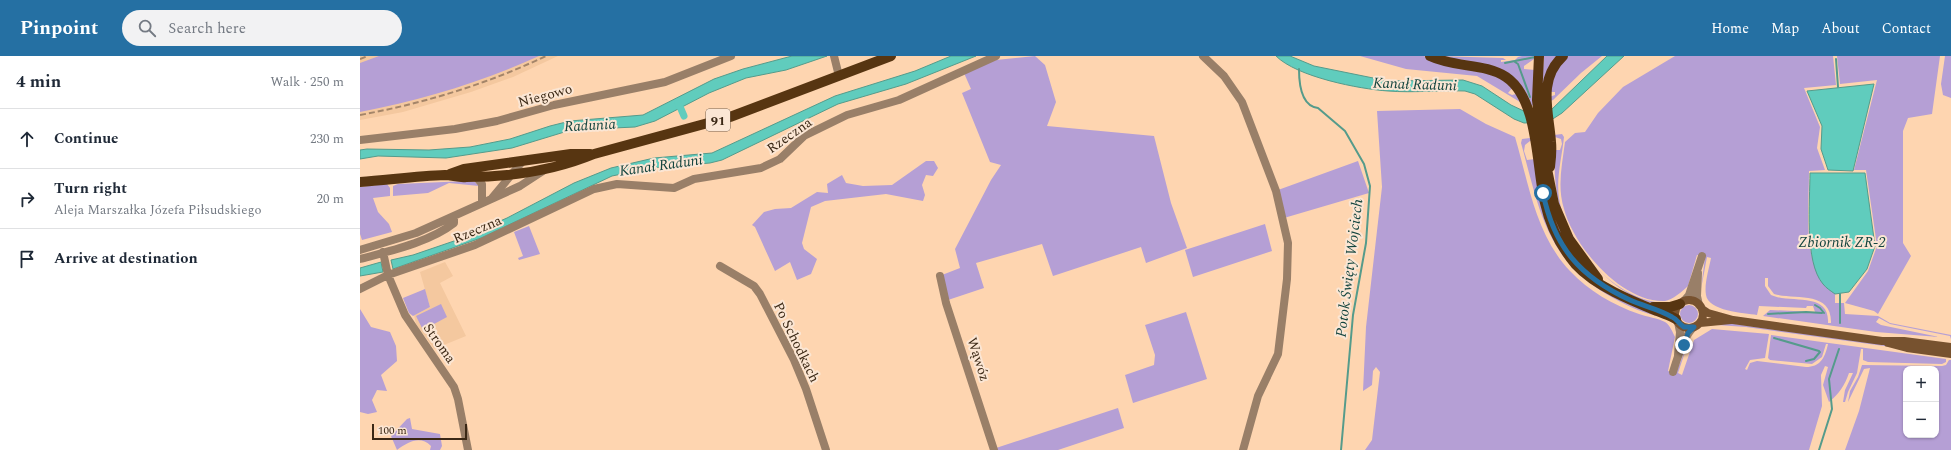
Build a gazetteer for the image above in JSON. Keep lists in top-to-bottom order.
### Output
{
  "streets": {
    "main road": ["91"],
    "street": [
      "Niegowo",
      "Rzeczna",
      "Po Schodkach",
      "Stroma",
      "Wąwóz"
    ]
  },
  "crossings": [
    ["Rzeczna", "Stroma"]
  ],
  "water": [
    "Kanał Raduni",
    "Radunia",
    "Zbiornik ZR-2",
    "Potok Święty Wojciech"
  ],
  "scale_bar": "100 m",
  "page": {
    "header": "Pinpoint",
    "search": "Search here",
    "nav": [
      "Home",
      "Map",
      "About",
      "Contact"
    ],
    "heading": ["4 min", "Walk · 250 m"],
    "list": [
      ["Continue", "230 m"],
      ["Turn right", "Aleja Marszałka Józefa Piłsudskiego", "20 m"],
      "Arrive at destination"
    ],
    "map_buttons": ["+", "−"],
    "scale": "100 m"
  }
}
